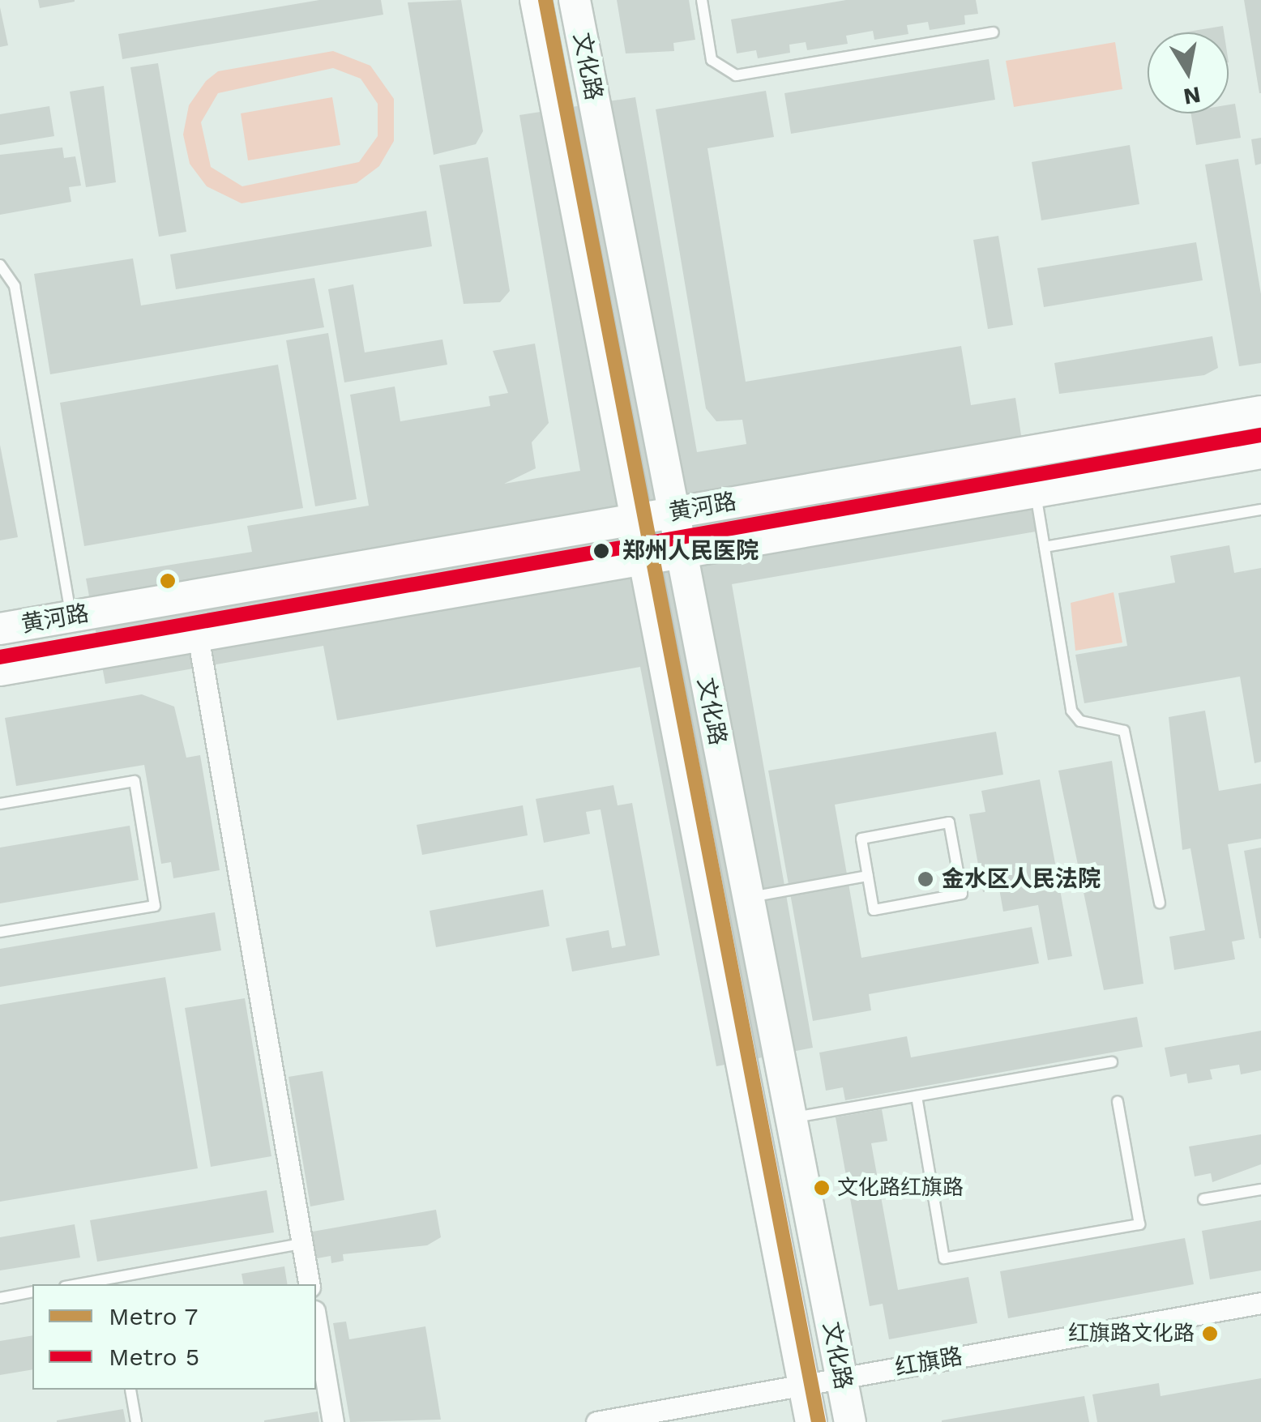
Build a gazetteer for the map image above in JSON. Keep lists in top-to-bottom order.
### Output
{
  "streets": {
    "main road": ["文化路", "黄河路"],
    "street": ["红旗路"]
  },
  "crossings": [
    ["文化路", "黄河路"],
    ["文化路", "红旗路"]
  ],
  "places": [
    "郑州人民医院",
    "金水区人民法院",
    "文化路红旗路",
    "红旗路文化路"
  ],
  "lines": ["metro line 7", "metro line 5"],
  "legend": ["Metro 7", "Metro 5"],
  "north": "bottom"
}
